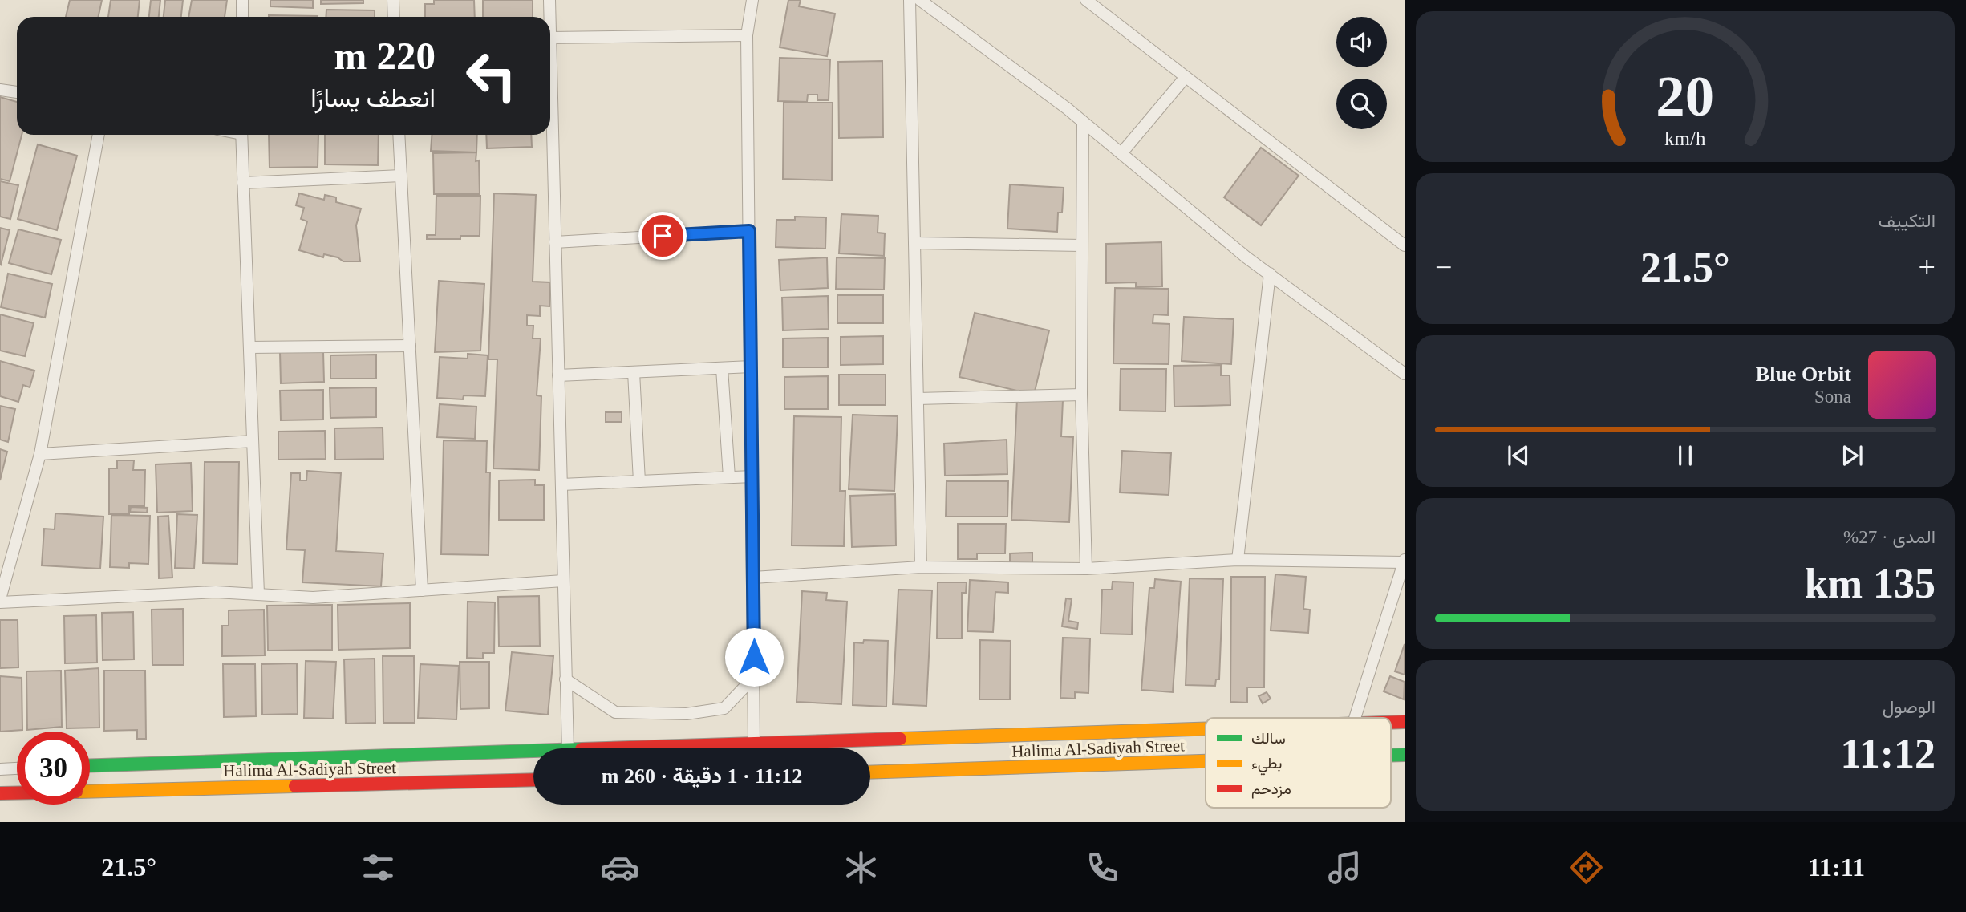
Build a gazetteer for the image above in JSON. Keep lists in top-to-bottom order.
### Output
{
  "streets": {
    "street": ["Halima Al-Sadiyah Street"]
  },
  "legend": ["سالك", "بطيء", "مزدحم"],
  "page": {
    "turn": ["220 m", "انعطف يسارًا"],
    "tile": [
      "التكييف",
      ["المدى · 27%", "135 km"],
      ["الوصول", "11:12"]
    ],
    "heat": ["−", "21.5°", "+"],
    "song": ["Blue Orbit", "Sona"],
    "limit": "30",
    "trip": "11:12 · 1 دقيقة · 260 m",
    "tabs": ["11:11", "21.5°"],
    "gauge": ["20", "km/h"]
  }
}
